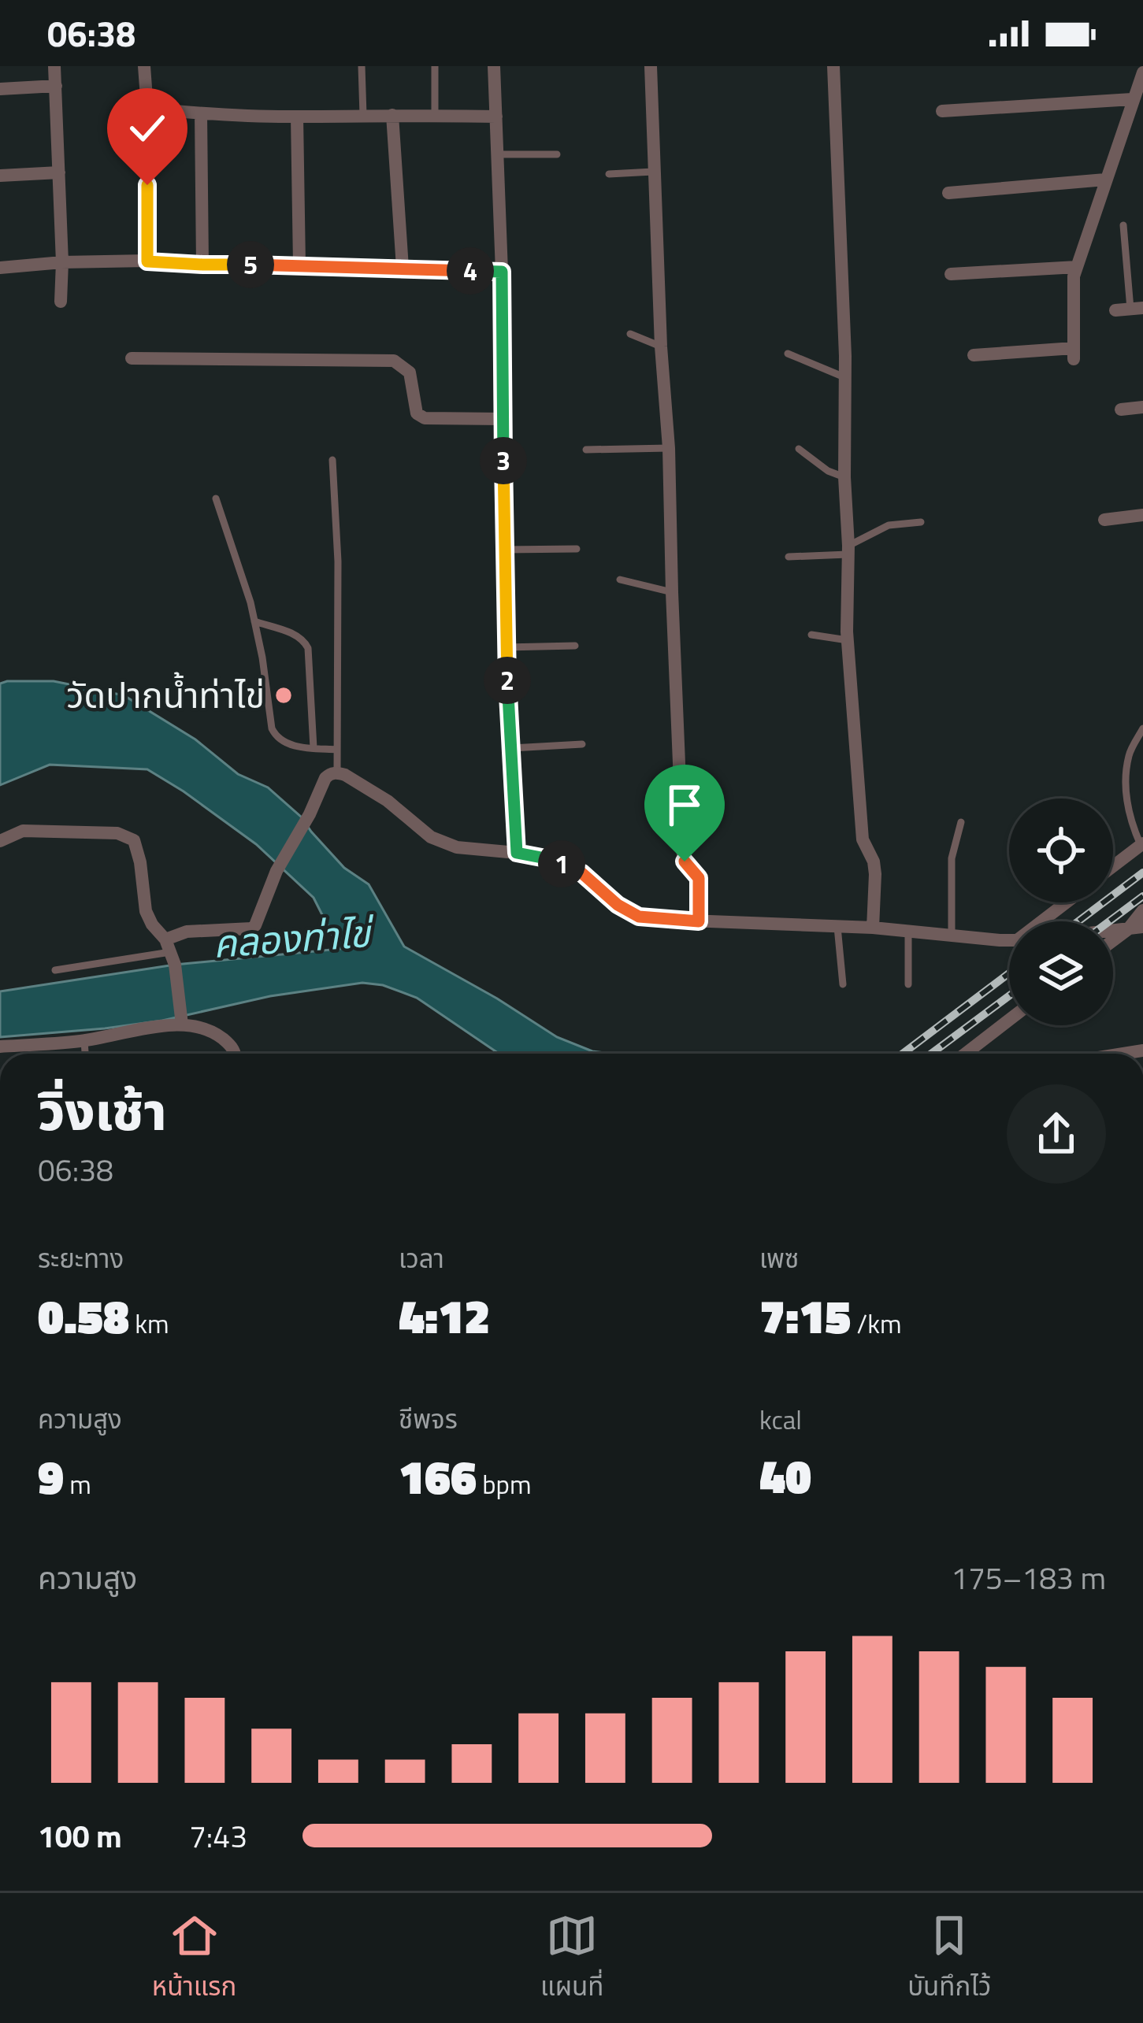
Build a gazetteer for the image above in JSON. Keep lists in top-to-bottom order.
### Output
{
  "water": ["คลองท่าไข่"],
  "places": ["วัดปากน้ำท่าไข่"],
  "page": {
    "status": "06:38",
    "pins": [
      "5",
      "4",
      "3",
      "2",
      "1"
    ],
    "heading": ["วิ่งเช้า", "06:38"],
    "stats": [
      ["ระยะทาง", "0.58 km"],
      ["เวลา", "4:12"],
      ["เพซ", "7:15 /km"],
      ["ความสูง", "9 m"],
      ["ชีพจร", "166 bpm"],
      ["kcal", "40"]
    ],
    "chart": ["ความสูง", "175–183 m"],
    "list": [
      {
        "name": "100 m",
        "note": "7:43"
      }
    ],
    "tabs": ["หน้าแรก", "แผนที่", "บันทึกไว้"]
  }
}
